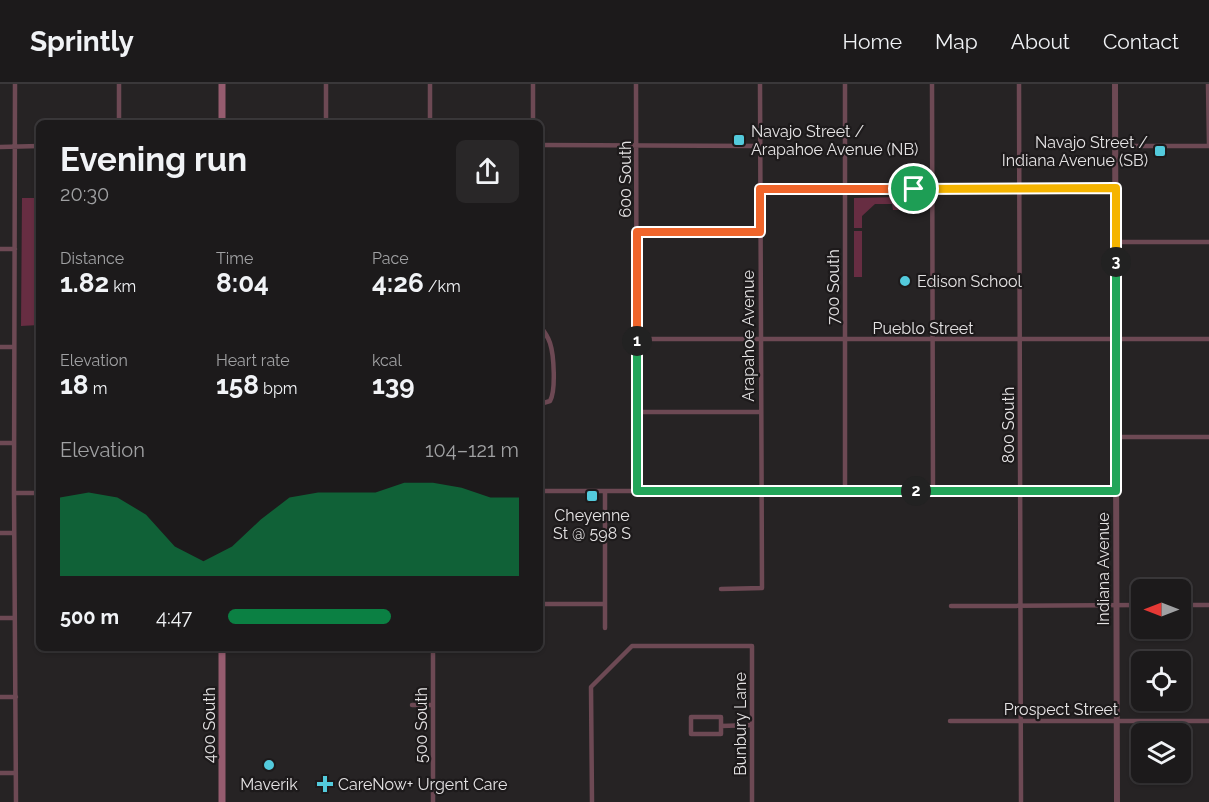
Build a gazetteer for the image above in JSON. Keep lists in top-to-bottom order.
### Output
{
  "streets": {
    "main road": ["400 South"],
    "street": [
      "600 South",
      "700 South",
      "Pueblo Street",
      "Arapahoe Avenue",
      "800 South",
      "Indiana Avenue",
      "Prospect Street",
      "Bunbury Lane",
      "500 South"
    ]
  },
  "crossings": [
    ["600 South", "Pueblo Street"],
    ["700 South", "Pueblo Street"],
    ["Pueblo Street", "Arapahoe Avenue"],
    ["Pueblo Street", "800 South"],
    ["Pueblo Street", "Indiana Avenue"],
    ["800 South", "Prospect Street"],
    ["Indiana Avenue", "Prospect Street"]
  ],
  "places": {
    "transit": ["Navajo Street / Arapahoe Avenue (NB)", "Navajo Street / Indiana Avenue (SB)", "Cheyenne St @ 598 S"],
    "other": ["Edison School", "Maverik"],
    "health": ["CareNow+ Urgent Care"]
  },
  "north": "left",
  "page": {
    "header": "Sprintly",
    "nav": [
      "Home",
      "Map",
      "About",
      "Contact"
    ],
    "heading": ["Evening run", "20:30"],
    "stats": [
      ["Distance", "1.82 km"],
      ["Time", "8:04"],
      ["Pace", "4:26 /km"],
      ["Elevation", "18 m"],
      ["Heart rate", "158 bpm"],
      ["kcal", "139"]
    ],
    "pins": ["3", "1", "2"],
    "chart": ["Elevation", "104–121 m"],
    "list": [
      {
        "name": "500 m",
        "note": "4:47"
      }
    ]
  }
}
